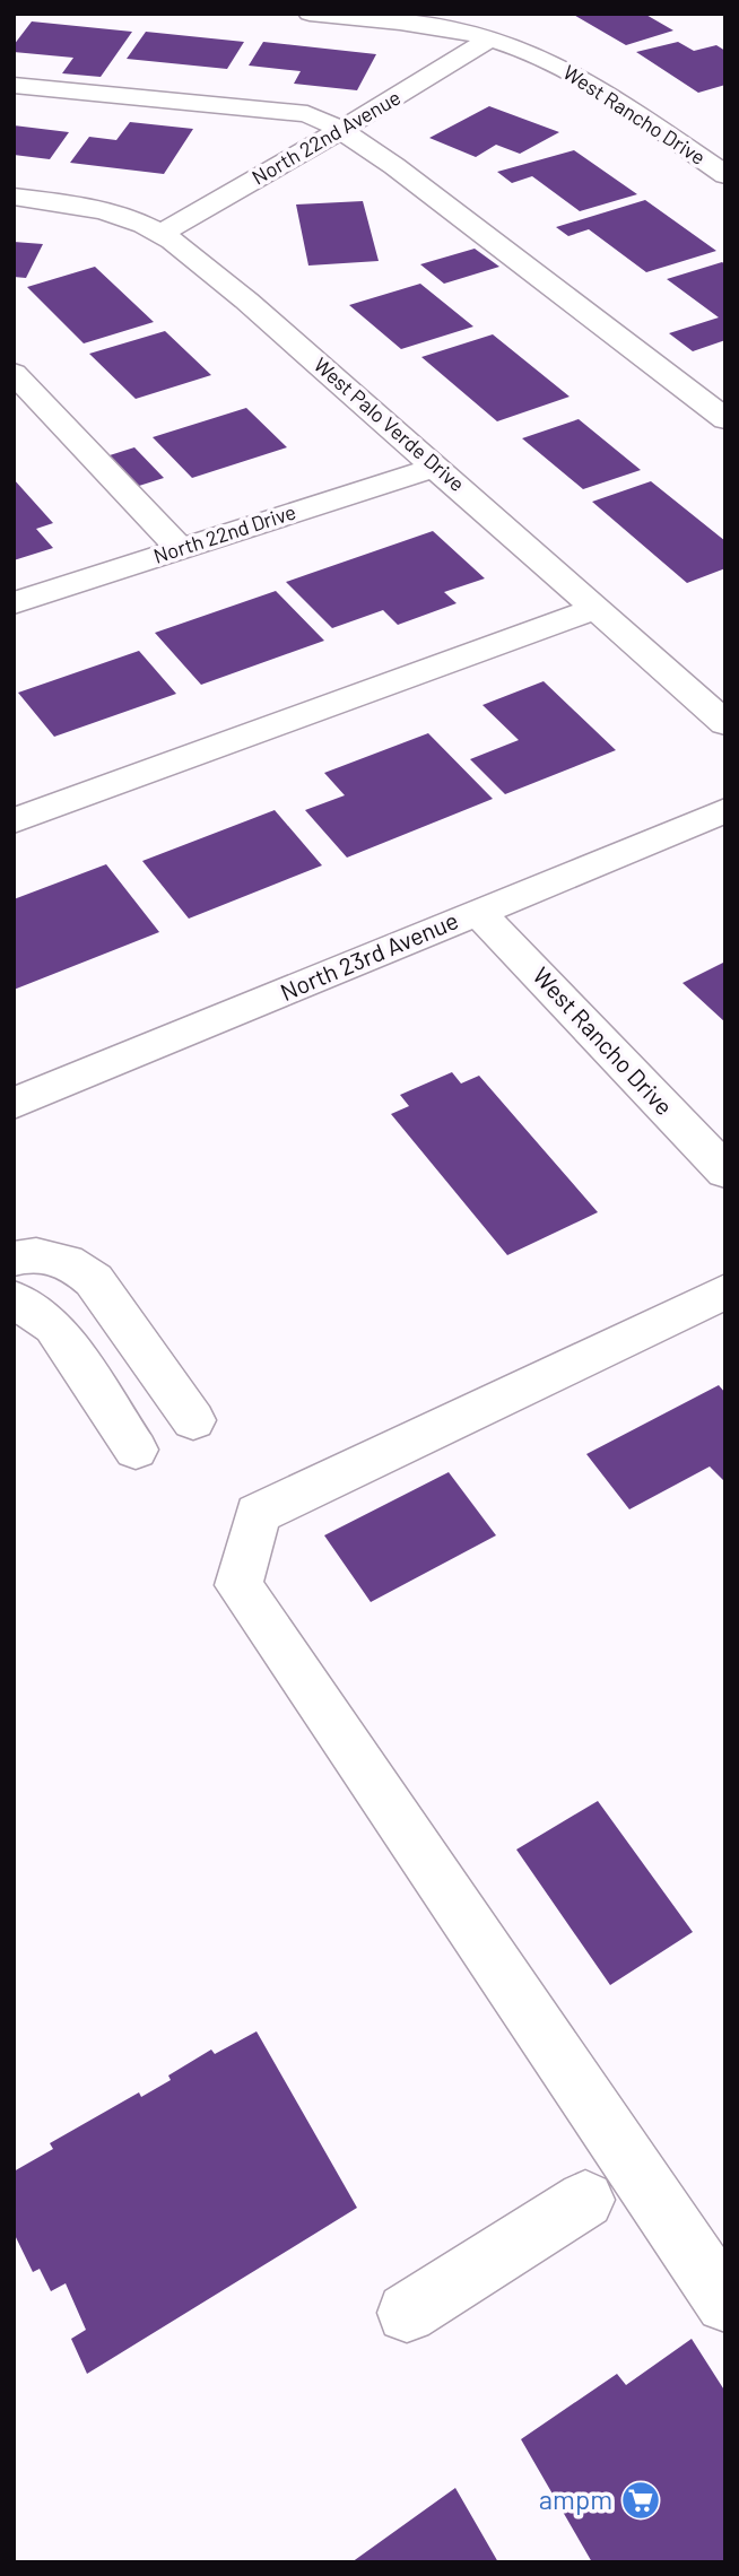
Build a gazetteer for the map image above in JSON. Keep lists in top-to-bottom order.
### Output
{
  "streets": {
    "street": [
      "West Rancho Drive",
      "North 22nd Avenue",
      "West Palo Verde Drive",
      "North 22nd Drive",
      "North 23rd Avenue"
    ]
  },
  "crossings": [
    ["West Rancho Drive", "North 22nd Avenue"],
    ["West Rancho Drive", "North 23rd Avenue"],
    ["North 22nd Avenue", "West Palo Verde Drive"],
    ["West Palo Verde Drive", "North 22nd Drive"]
  ],
  "places": {
    "supermarket": ["ampm"]
  }
}
